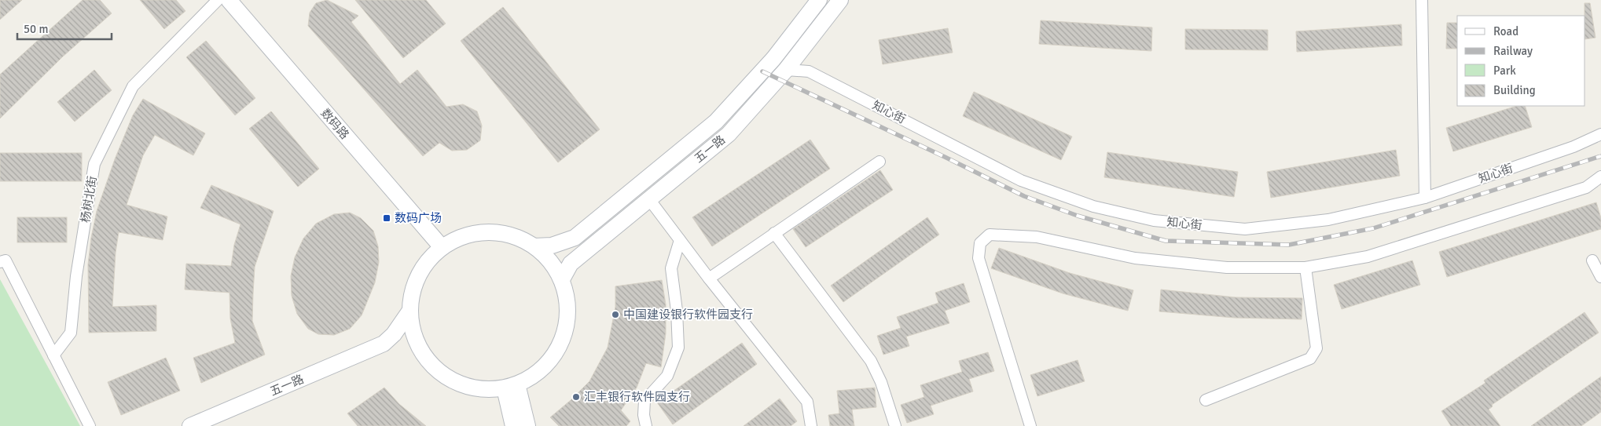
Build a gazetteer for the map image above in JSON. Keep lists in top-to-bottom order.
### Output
{
  "streets": {
    "main road": ["数码路", "五一路"],
    "street": ["知心街", "杨树北街"]
  },
  "crossings": [
    ["知心街", "五一路"]
  ],
  "places": {
    "transit": ["数码广场"],
    "other": ["中国建设银行软件园支行", "汇丰银行软件园支行"]
  },
  "legend": [
    "Road",
    "Railway",
    "Park",
    "Building"
  ],
  "scale_bar": "50 m"
}
